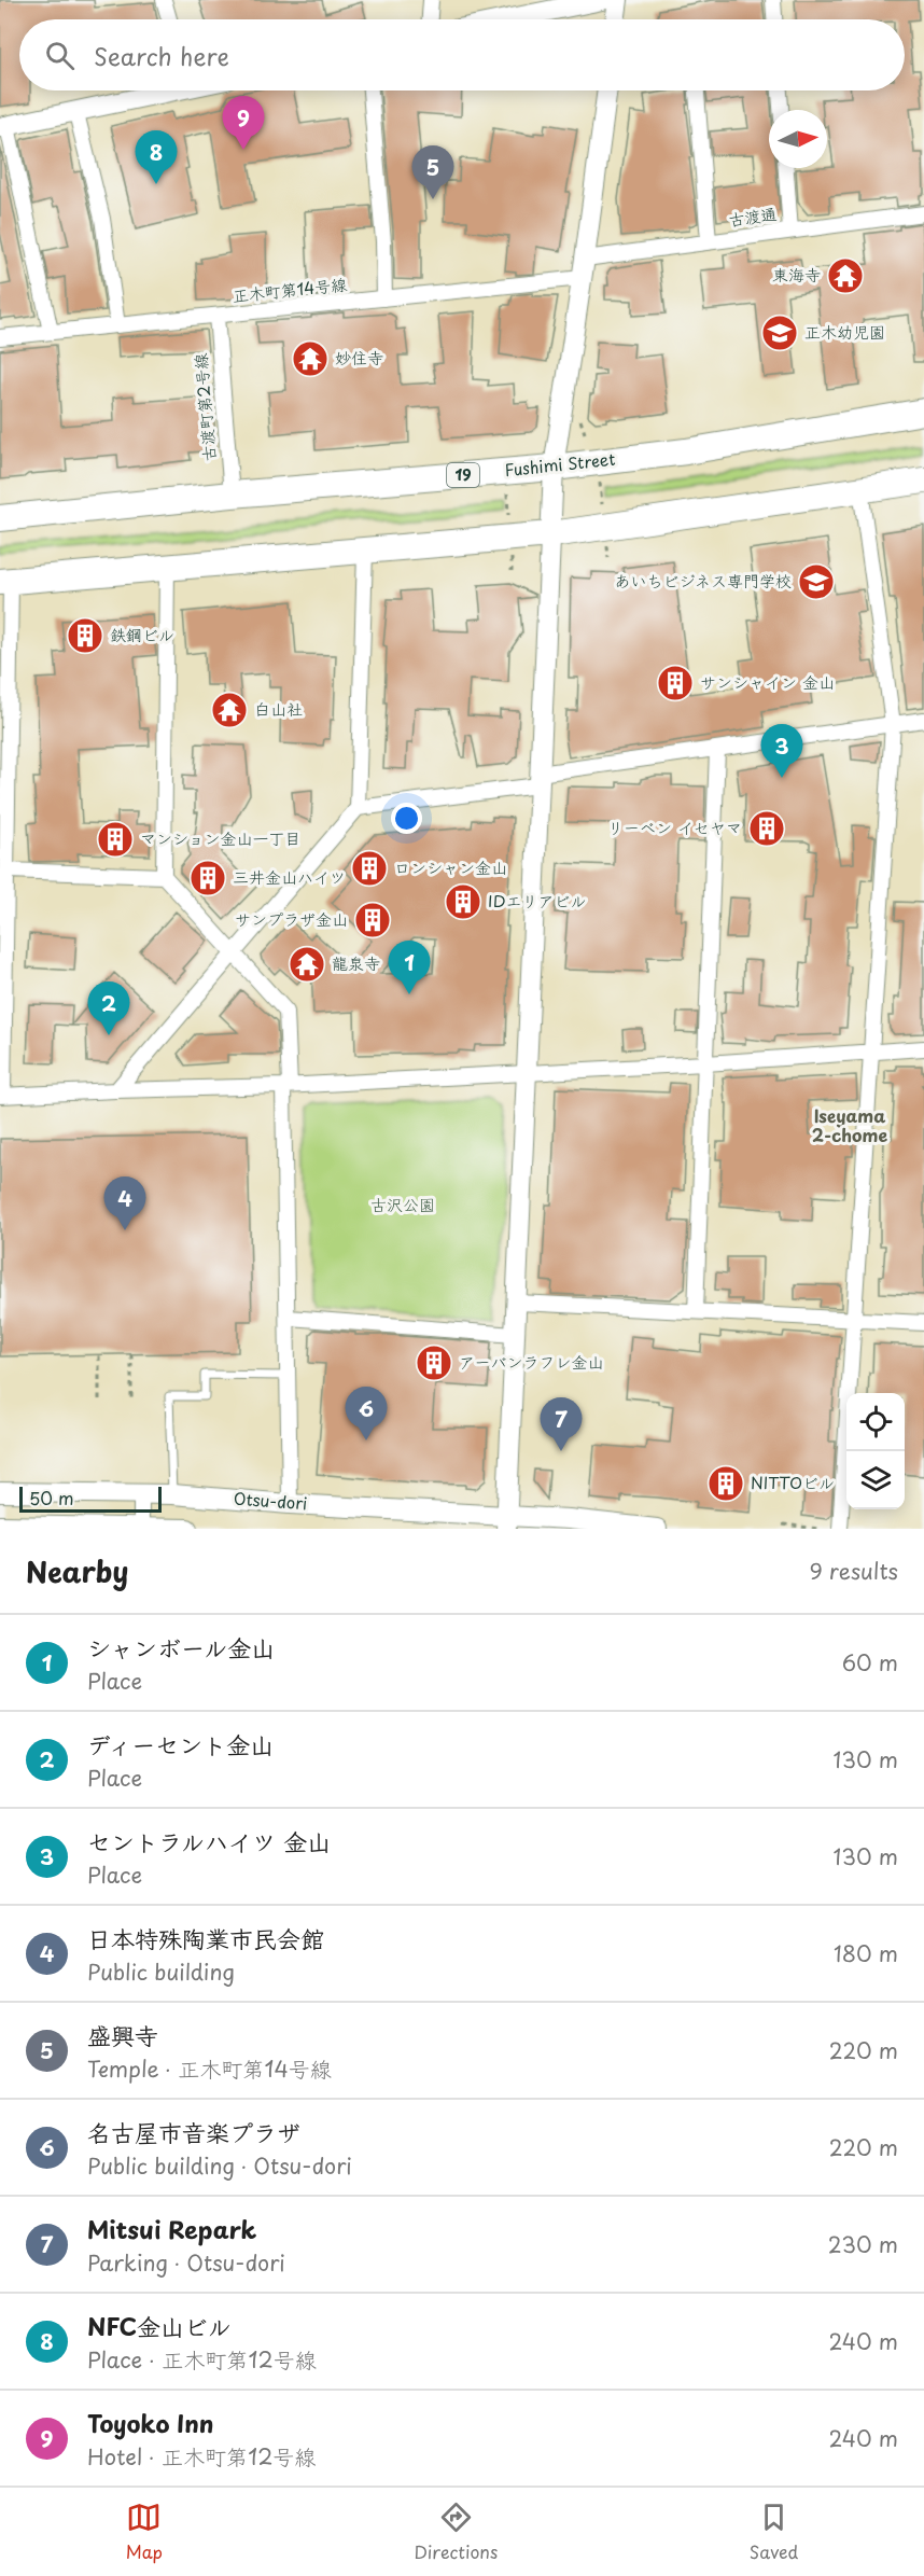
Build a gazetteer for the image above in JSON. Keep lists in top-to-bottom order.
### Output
{
  "streets": {
    "highway": ["Fushimi Street", "19"],
    "street": [
      "古渡通",
      "正木町第14号線",
      "古渡町第2号線",
      "Otsu-dori"
    ]
  },
  "crossings": [
    ["古渡通", "正木町第14号線"],
    ["正木町第14号線", "古渡町第2号線"],
    ["古渡町第2号線", "Fushimi Street"]
  ],
  "districts": ["Iseyama 2-chome"],
  "parks": ["古沢公園"],
  "places": {
    "temple": [
      "東海寺",
      "妙住寺",
      "白山社",
      "龍泉寺"
    ],
    "school or university": ["正木幼児園", "あいちビジネス専門学校"],
    "building": [
      "鉄鋼ビル",
      "サンシャイン 金山",
      "リーベン イセヤマ",
      "マンション金山一丁目",
      "ロンシャン金山",
      "三井金山ハイツ",
      "IDエリアビル",
      "サンプラザ金山",
      "アーバンラフレ金山",
      "NITTOビル"
    ]
  },
  "scale_bar": "50 m",
  "north": "right",
  "page": {
    "search": "Search here",
    "pins": [
      "9",
      "8",
      "5",
      "3",
      "1",
      "2",
      "4",
      "6",
      "7"
    ],
    "scale": "50 m",
    "heading": ["Nearby", "9 results"],
    "list": [
      {
        "mark": "1",
        "name": "シャンボール金山",
        "note": "Place",
        "value": "60 m"
      },
      {
        "mark": "2",
        "name": "ディーセント金山",
        "note": "Place",
        "value": "130 m"
      },
      {
        "mark": "3",
        "name": "セントラルハイツ 金山",
        "note": "Place",
        "value": "130 m"
      },
      {
        "mark": "4",
        "name": "日本特殊陶業市民会館",
        "note": "Public building",
        "value": "180 m"
      },
      {
        "mark": "5",
        "name": "盛興寺",
        "note": "Temple · 正木町第14号線",
        "value": "220 m"
      },
      {
        "mark": "6",
        "name": "名古屋市音楽プラザ",
        "note": "Public building · Otsu-dori",
        "value": "220 m"
      },
      {
        "mark": "7",
        "name": "Mitsui Repark",
        "note": "Parking · Otsu-dori",
        "value": "230 m"
      },
      {
        "mark": "8",
        "name": "NFC金山ビル",
        "note": "Place · 正木町第12号線",
        "value": "240 m"
      },
      {
        "mark": "9",
        "name": "Toyoko Inn",
        "note": "Hotel · 正木町第12号線",
        "value": "240 m"
      }
    ],
    "nav": ["Map", "Directions", "Saved"]
  }
}
